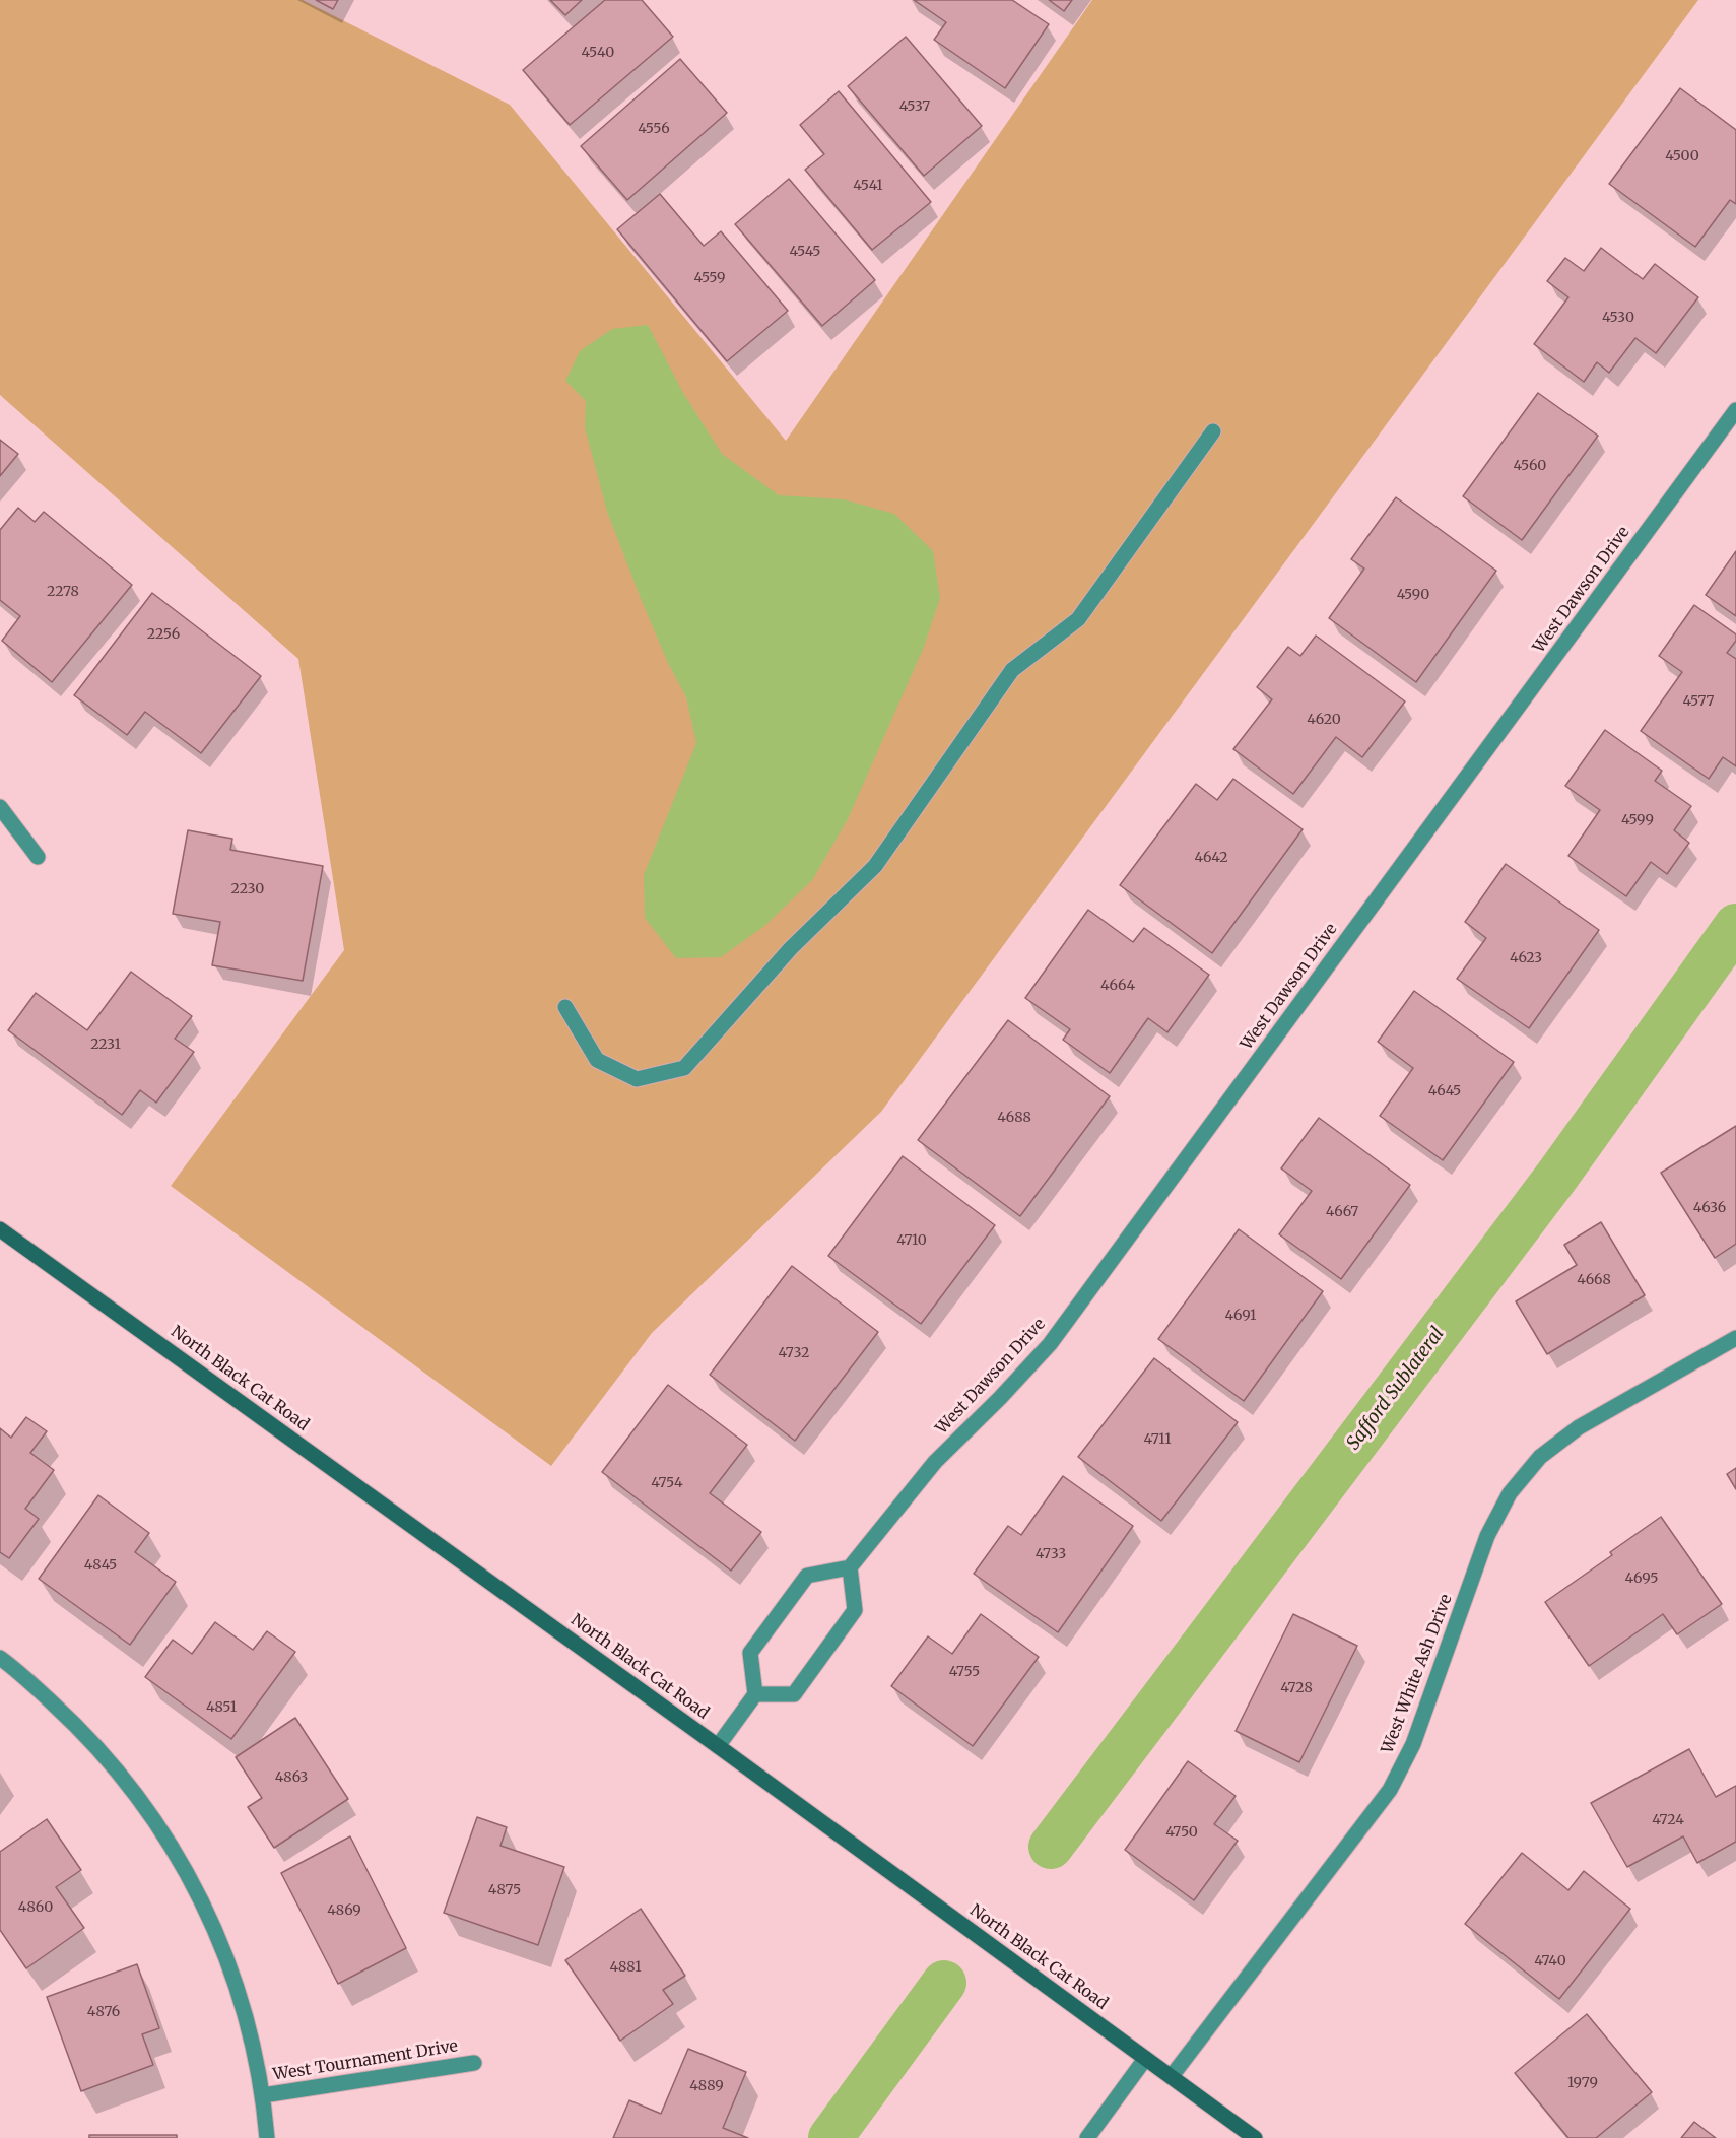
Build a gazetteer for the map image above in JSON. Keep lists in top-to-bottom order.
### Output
{
  "streets": {
    "main road": ["North Black Cat Road"],
    "street": ["West Dawson Drive", "West White Ash Drive", "West Tournament Drive"]
  },
  "crossings": [
    ["North Black Cat Road", "West White Ash Drive"]
  ],
  "water": ["Safford Sublateral"],
  "house_numbers": [
    "4540",
    "4537",
    "4556",
    "4500",
    "4541",
    "4545",
    "4559",
    "4530",
    "4560",
    "2278",
    "4590",
    "2256",
    "4577",
    "4620",
    "4599",
    "4642",
    "2230",
    "4623",
    "4664",
    "2231",
    "4645",
    "4688",
    "4636",
    "4667",
    "4710",
    "4668",
    "4691",
    "4732",
    "4711",
    "4754",
    "4733",
    "4845",
    "4695",
    "4755",
    "4728",
    "4851",
    "4863",
    "4724",
    "4750",
    "4875",
    "4860",
    "4869",
    "4740",
    "4881",
    "4876",
    "1979",
    "4889"
  ]
}
